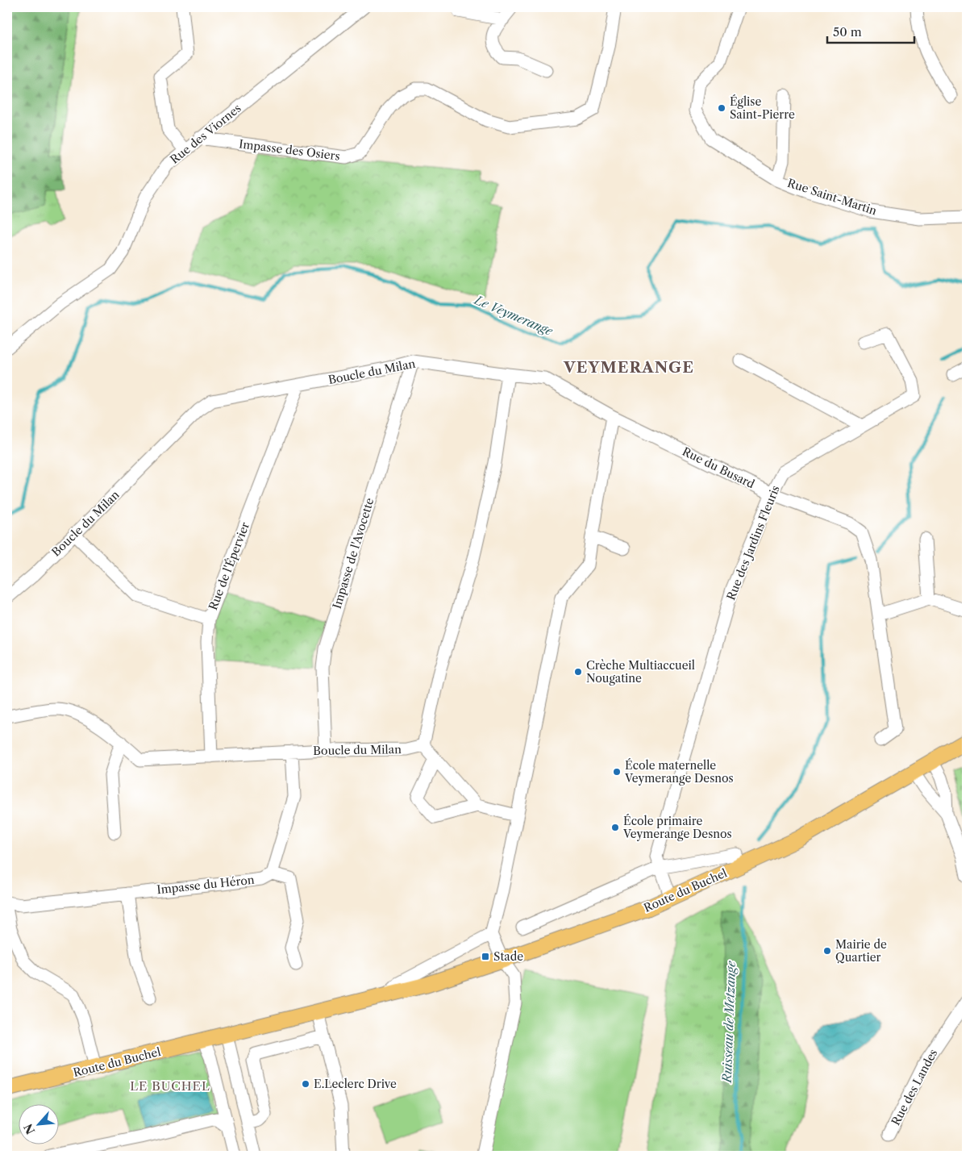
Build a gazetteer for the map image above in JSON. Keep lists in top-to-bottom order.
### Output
{
  "streets": {
    "main road": ["Route du Buchel"],
    "street": [
      "Rue des Viornes",
      "Impasse des Osiers",
      "Rue Saint-Martin",
      "Boucle du Milan",
      "Rue du Busard",
      "Rue des Jardins Fleuris",
      "Impasse de l'Avocette",
      "Rue de l'Épervier",
      "Impasse du Héron",
      "Rue des Landes"
    ]
  },
  "crossings": [
    ["Rue des Viornes", "Impasse des Osiers"],
    ["Boucle du Milan", "Rue du Busard"],
    ["Boucle du Milan", "Impasse de l'Avocette"],
    ["Boucle du Milan", "Rue de l'Épervier"],
    ["Rue du Busard", "Rue des Jardins Fleuris"],
    ["Rue des Jardins Fleuris", "Route du Buchel"]
  ],
  "districts": ["VEYMERANGE", "LE BUCHEL"],
  "water": ["Le Veymerange", "Ruisseau de Metzange"],
  "places": {
    "other": [
      "Église Saint-Pierre",
      "Crèche Multiaccueil Nougatine",
      "École maternelle Veymerange Desnos",
      "École primaire Veymerange Desnos",
      "Mairie de Quartier",
      "E.Leclerc Drive"
    ],
    "transit": ["Stade"]
  },
  "scale_bar": "50 m",
  "north": "bottom left"
}
